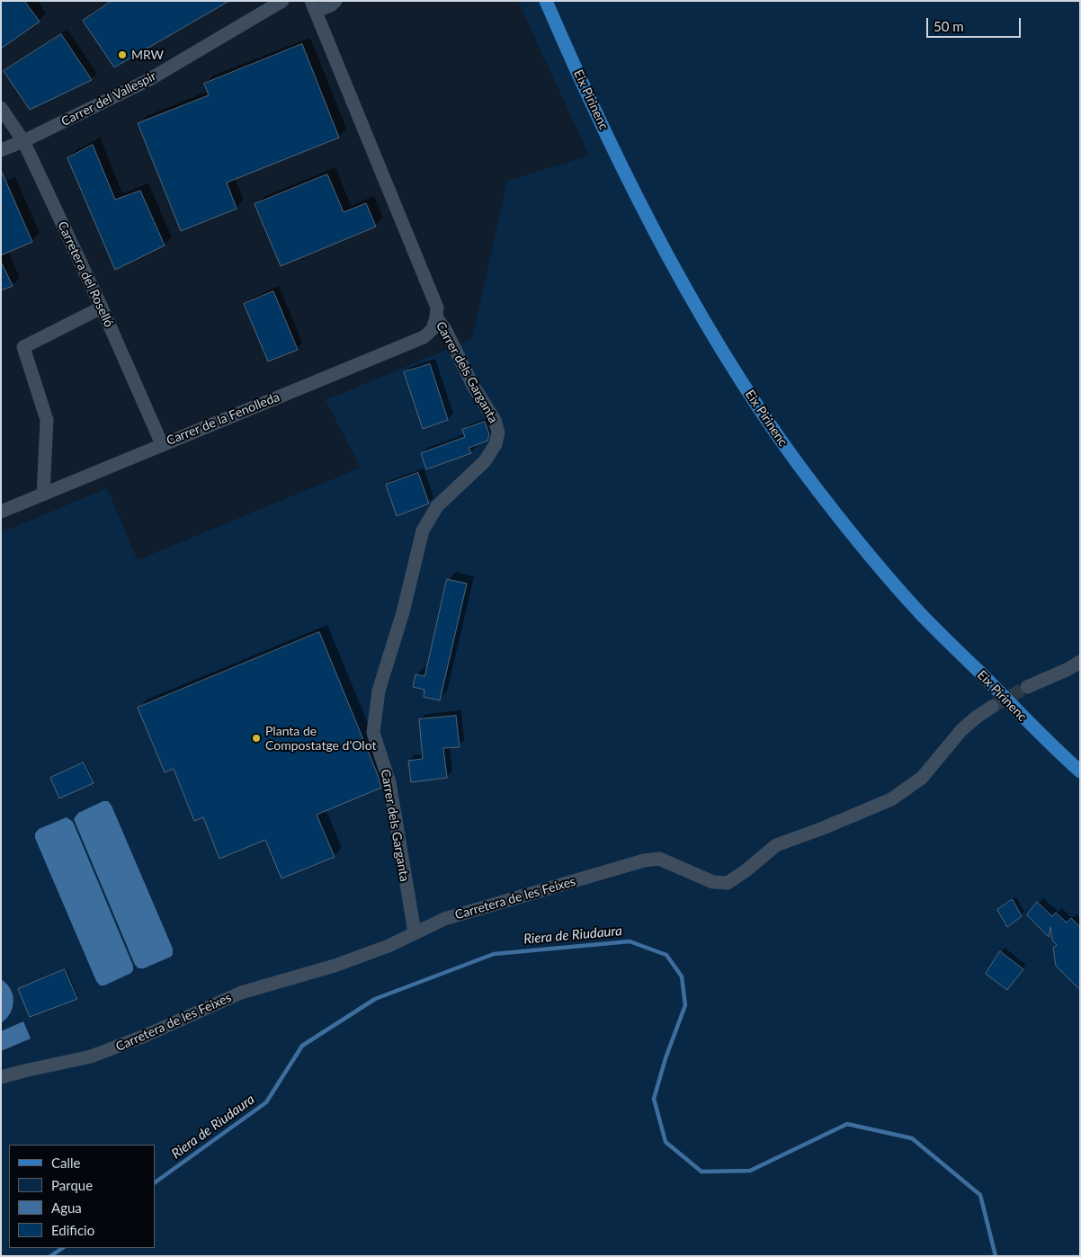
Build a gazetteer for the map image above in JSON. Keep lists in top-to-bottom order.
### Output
{
  "streets": {
    "main road": ["Eix Pirinenc"],
    "street": [
      "Carrer del Vallespir",
      "Carretera del Roselló",
      "Carrer dels Garganta",
      "Carrer de la Fenolleda",
      "Carretera de les Feixes"
    ]
  },
  "crossings": [
    ["Carrer del Vallespir", "Carretera del Roselló"],
    ["Carretera del Roselló", "Carrer de la Fenolleda"],
    ["Carrer dels Garganta", "Carrer de la Fenolleda"],
    ["Carrer dels Garganta", "Carretera de les Feixes"]
  ],
  "water": ["Riera de Riudaura"],
  "places": ["MRW", "Planta de Compostatge d'Olot"],
  "legend": [
    "Calle",
    "Parque",
    "Agua",
    "Edificio"
  ],
  "scale_bar": "50 m"
}
